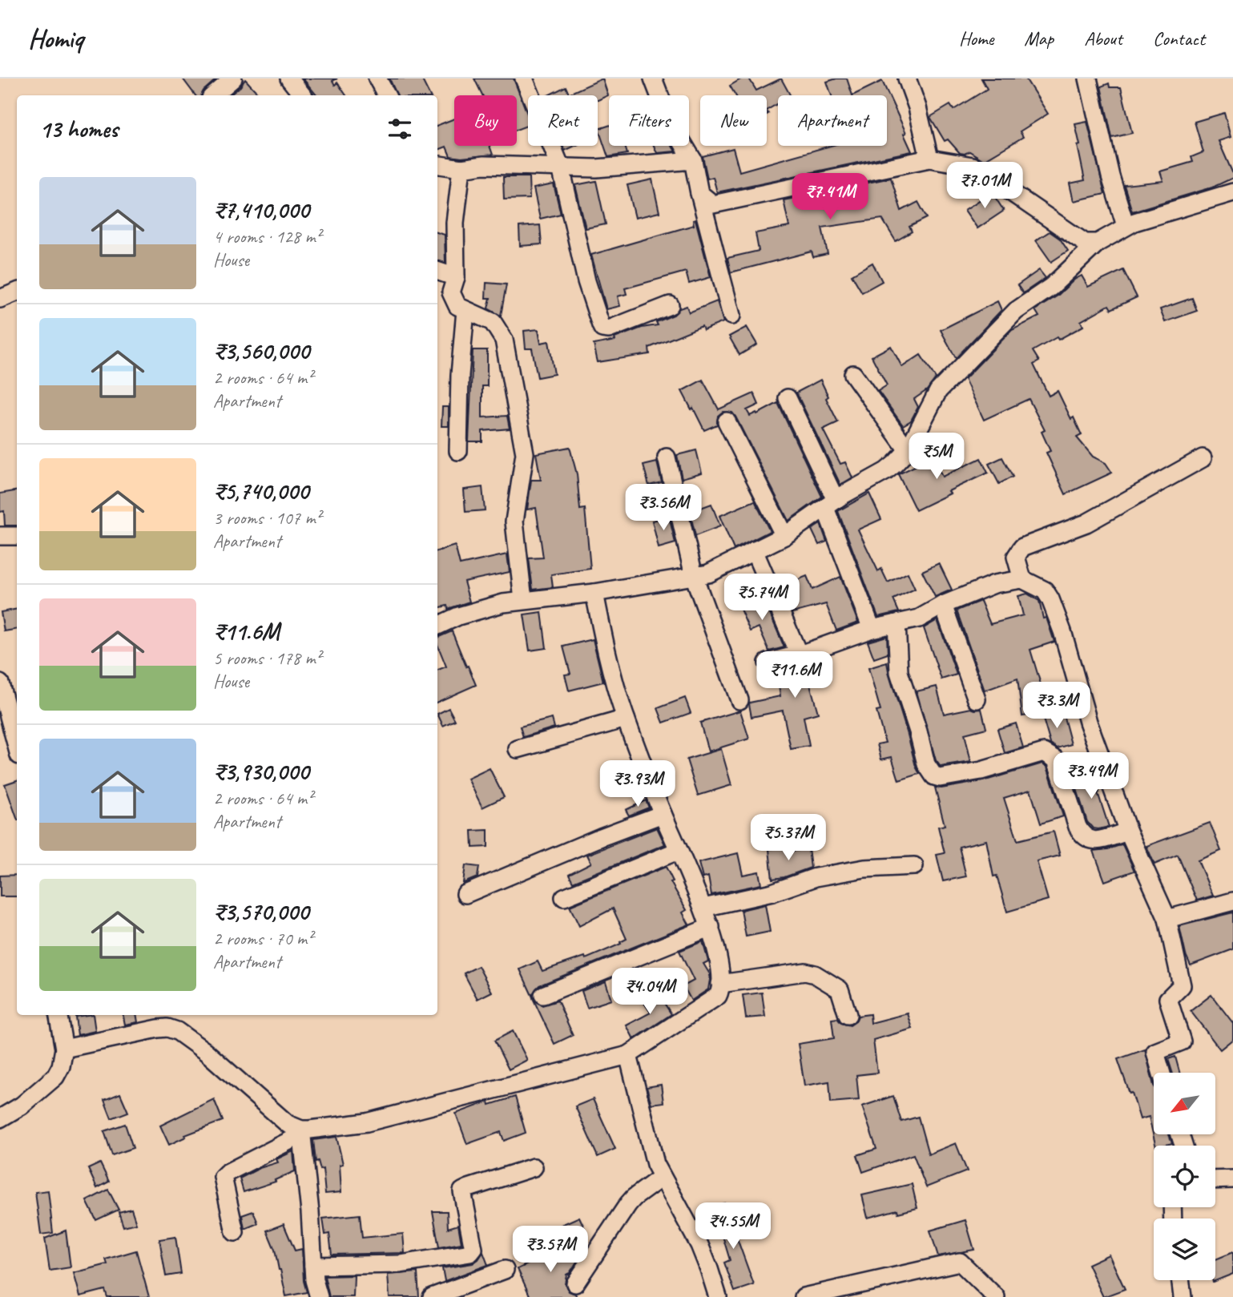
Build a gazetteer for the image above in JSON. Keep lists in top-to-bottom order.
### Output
{
  "north": "bottom left",
  "page": {
    "header": "Homiq",
    "nav": [
      "Home",
      "Map",
      "About",
      "Contact"
    ],
    "chip": [
      "Buy",
      "Rent",
      "Filters",
      "New",
      "Apartment"
    ],
    "heading": "13 homes",
    "price": [
      "₹7.01M",
      "₹7.41M",
      "₹5M",
      "₹3.56M",
      "₹5.74M",
      "₹11.6M",
      "₹3.3M",
      "₹3.49M",
      "₹3.93M",
      "₹5.37M",
      "₹4.04M",
      "₹4.55M",
      "₹3.57M"
    ],
    "list": [
      {
        "name": "₹7,410,000",
        "note": "4 rooms · 128 m² · House"
      },
      {
        "name": "₹3,560,000",
        "note": "2 rooms · 64 m² · Apartment"
      },
      {
        "name": "₹5,740,000",
        "note": "3 rooms · 107 m² · Apartment"
      },
      {
        "name": "₹11.6M",
        "note": "5 rooms · 178 m² · House"
      },
      {
        "name": "₹3,930,000",
        "note": "2 rooms · 64 m² · Apartment"
      },
      {
        "name": "₹3,570,000",
        "note": "2 rooms · 70 m² · Apartment"
      }
    ]
  }
}
